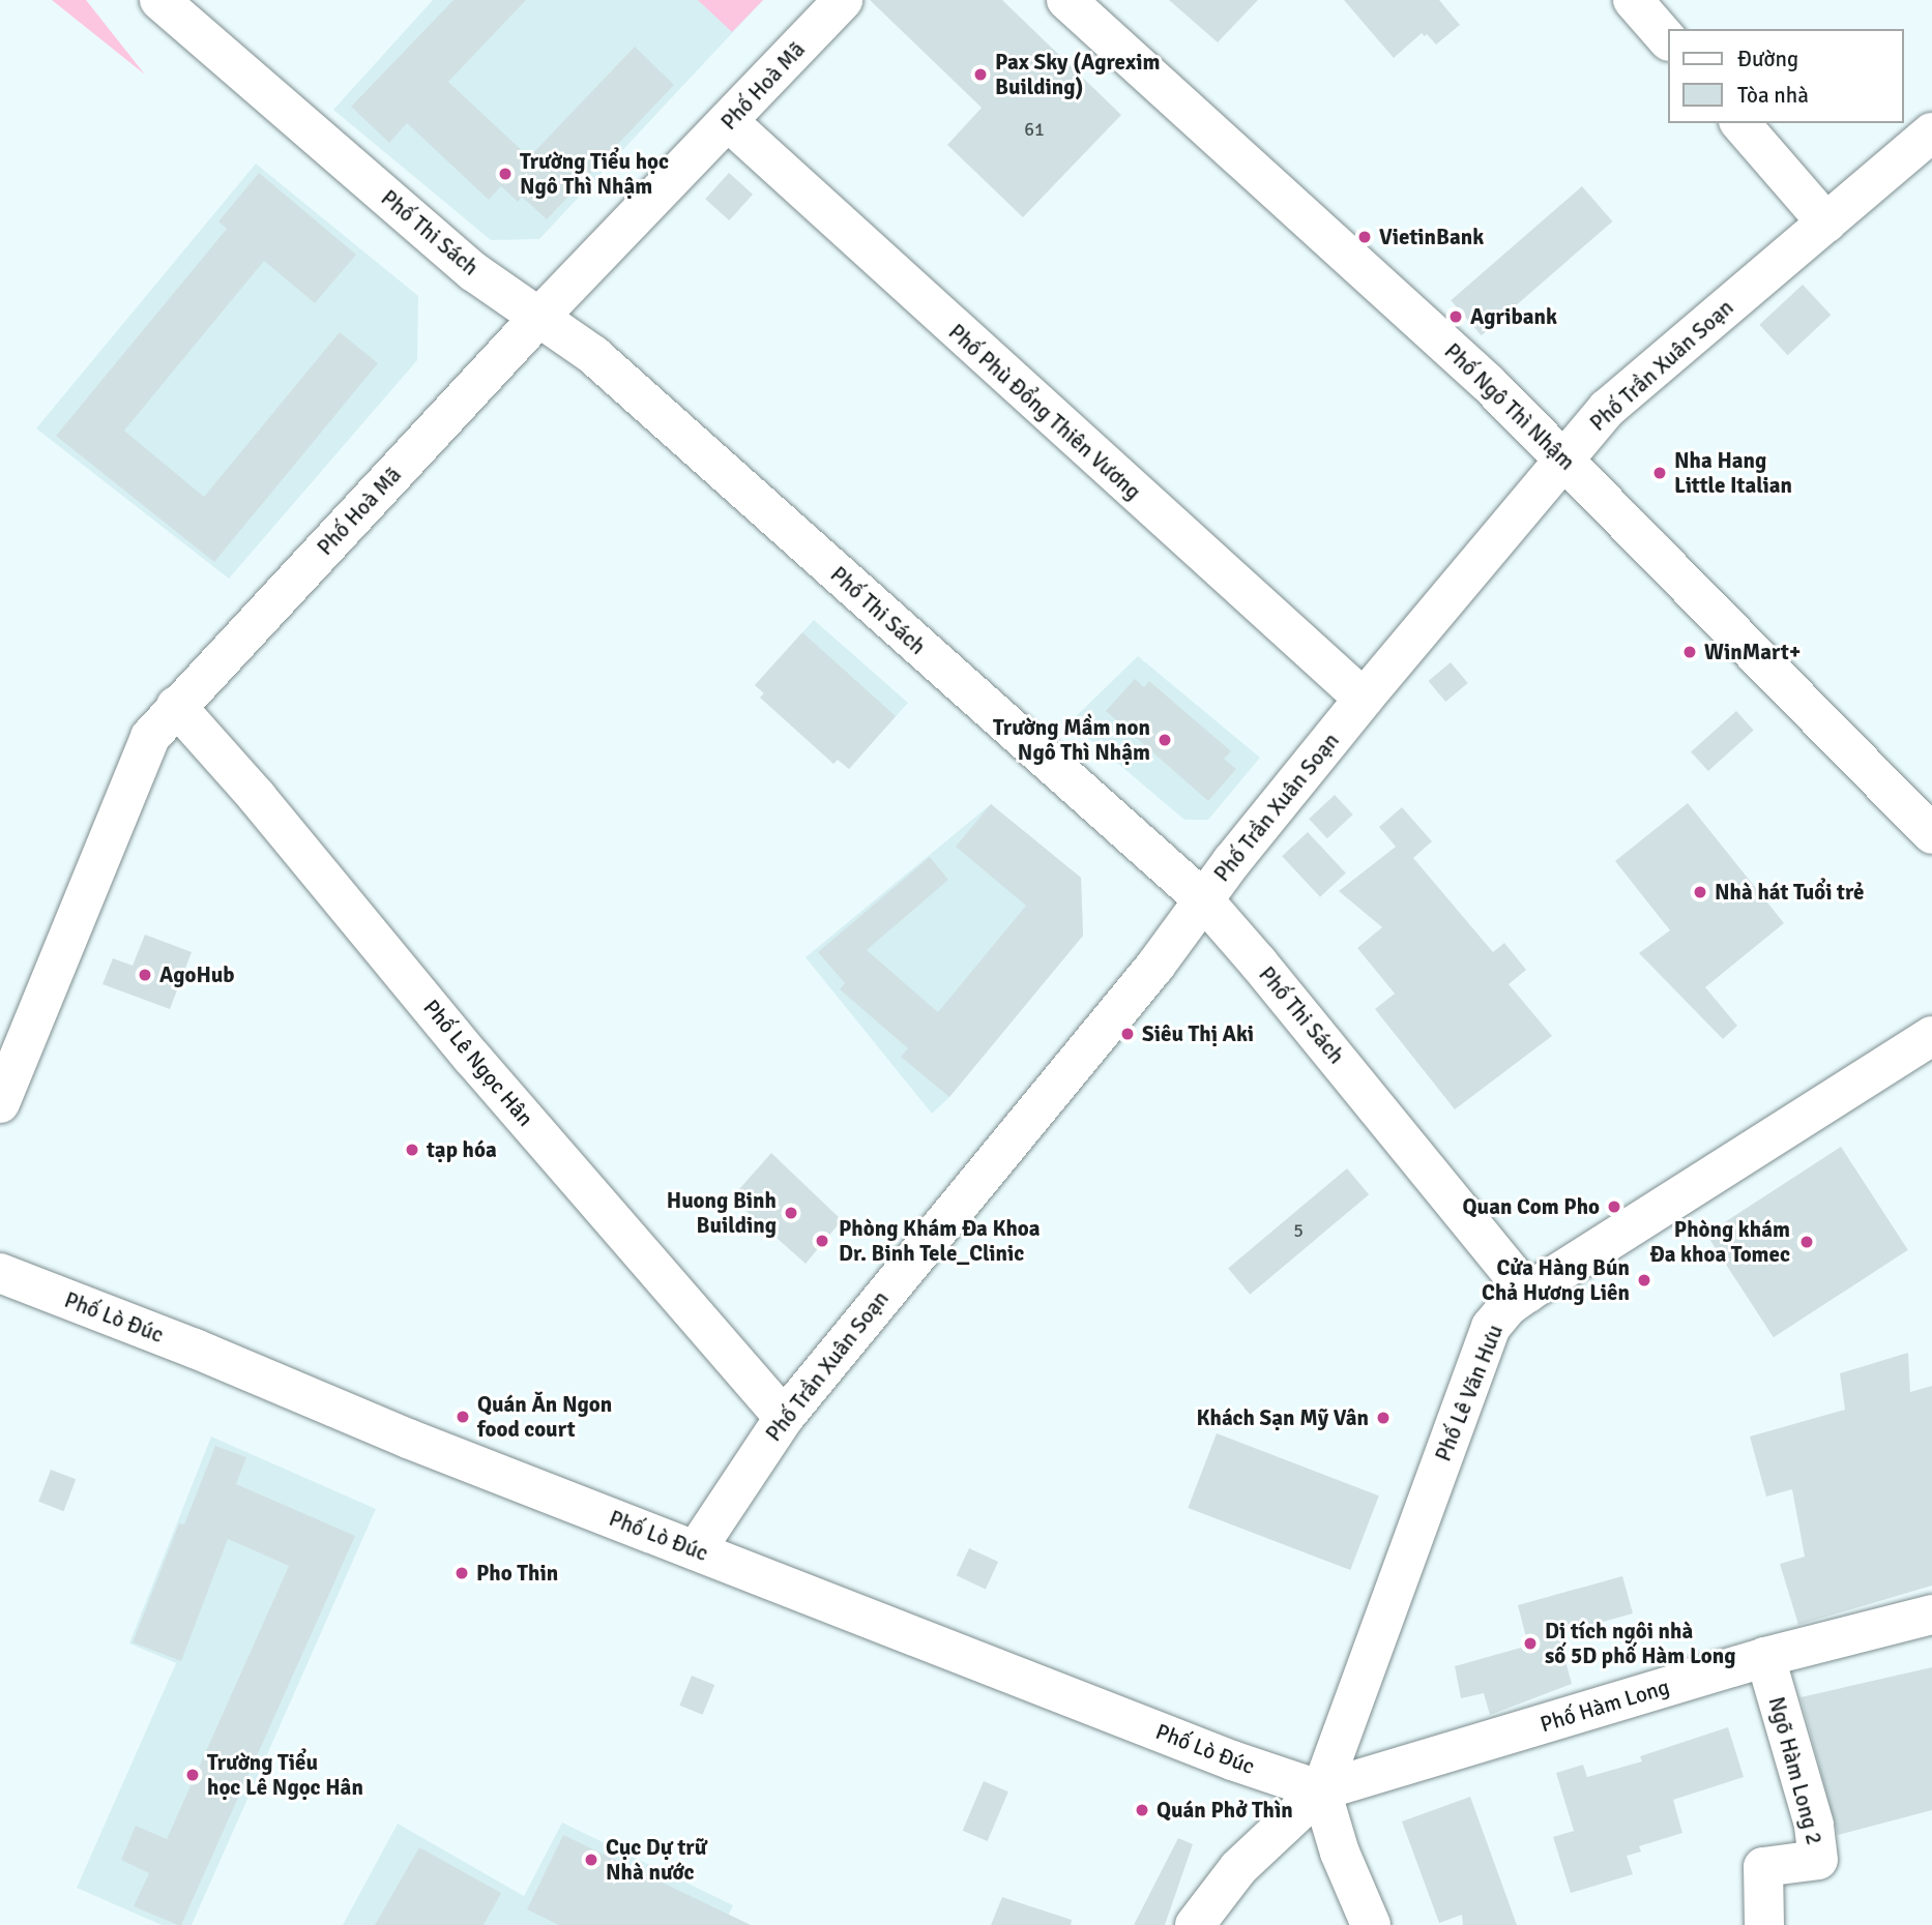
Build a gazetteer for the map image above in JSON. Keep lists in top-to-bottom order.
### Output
{
  "streets": {
    "street": [
      "Phố Hoà Mã",
      "Phố Thi Sách",
      "Phố Trần Xuân Soạn",
      "Phố Ngô Thì Nhậm",
      "Phố Phù Đổng Thiên Vương",
      "Phố Lê Ngọc Hân",
      "Phố Lò Đúc",
      "Phố Lê Văn Hưu",
      "Phố Hàm Long",
      "Ngõ Hàm Long 2"
    ]
  },
  "crossings": [
    ["Phố Hoà Mã", "Phố Thi Sách"],
    ["Phố Hoà Mã", "Phố Phù Đổng Thiên Vương"],
    ["Phố Hoà Mã", "Phố Lê Ngọc Hân"],
    ["Phố Thi Sách", "Phố Trần Xuân Soạn"],
    ["Phố Thi Sách", "Phố Lê Văn Hưu"],
    ["Phố Trần Xuân Soạn", "Phố Ngô Thì Nhậm"],
    ["Phố Trần Xuân Soạn", "Phố Phù Đổng Thiên Vương"],
    ["Phố Trần Xuân Soạn", "Phố Lê Ngọc Hân"],
    ["Phố Trần Xuân Soạn", "Phố Lò Đúc"],
    ["Phố Lò Đúc", "Phố Lê Văn Hưu"],
    ["Phố Lò Đúc", "Phố Hàm Long"],
    ["Phố Lê Văn Hưu", "Phố Hàm Long"],
    ["Phố Hàm Long", "Ngõ Hàm Long 2"]
  ],
  "places": [
    "Pax Sky (Agrexim Building)",
    "Trường Tiểu học Ngô Thì Nhậm",
    "VietinBank",
    "Agribank",
    "Nha Hang Little Italian",
    "WinMart+",
    "Trường Mầm non Ngô Thì Nhậm",
    "Nhà hát Tuổi trẻ",
    "AgoHub",
    "Siêu Thị Aki",
    "tạp hóa",
    "Quan Com Pho",
    "Huong Binh Building",
    "Phòng Khám Đa Khoa Dr. Binh Tele_Clinic",
    "Phòng khám Đa khoa Tomec",
    "Cửa Hàng Bún Chả Hương Liên",
    "Quán Ăn Ngon food court",
    "Khách Sạn Mỹ Vân",
    "Pho Thin",
    "Di tích ngôi nhà số 5D phố Hàm Long",
    "Trường Tiểu học Lê Ngọc Hân",
    "Quán Phở Thìn",
    "Cục Dự trữ Nhà nước"
  ],
  "house_numbers": ["61", "5"],
  "legend": ["Đường", "Tòa nhà"]
}
